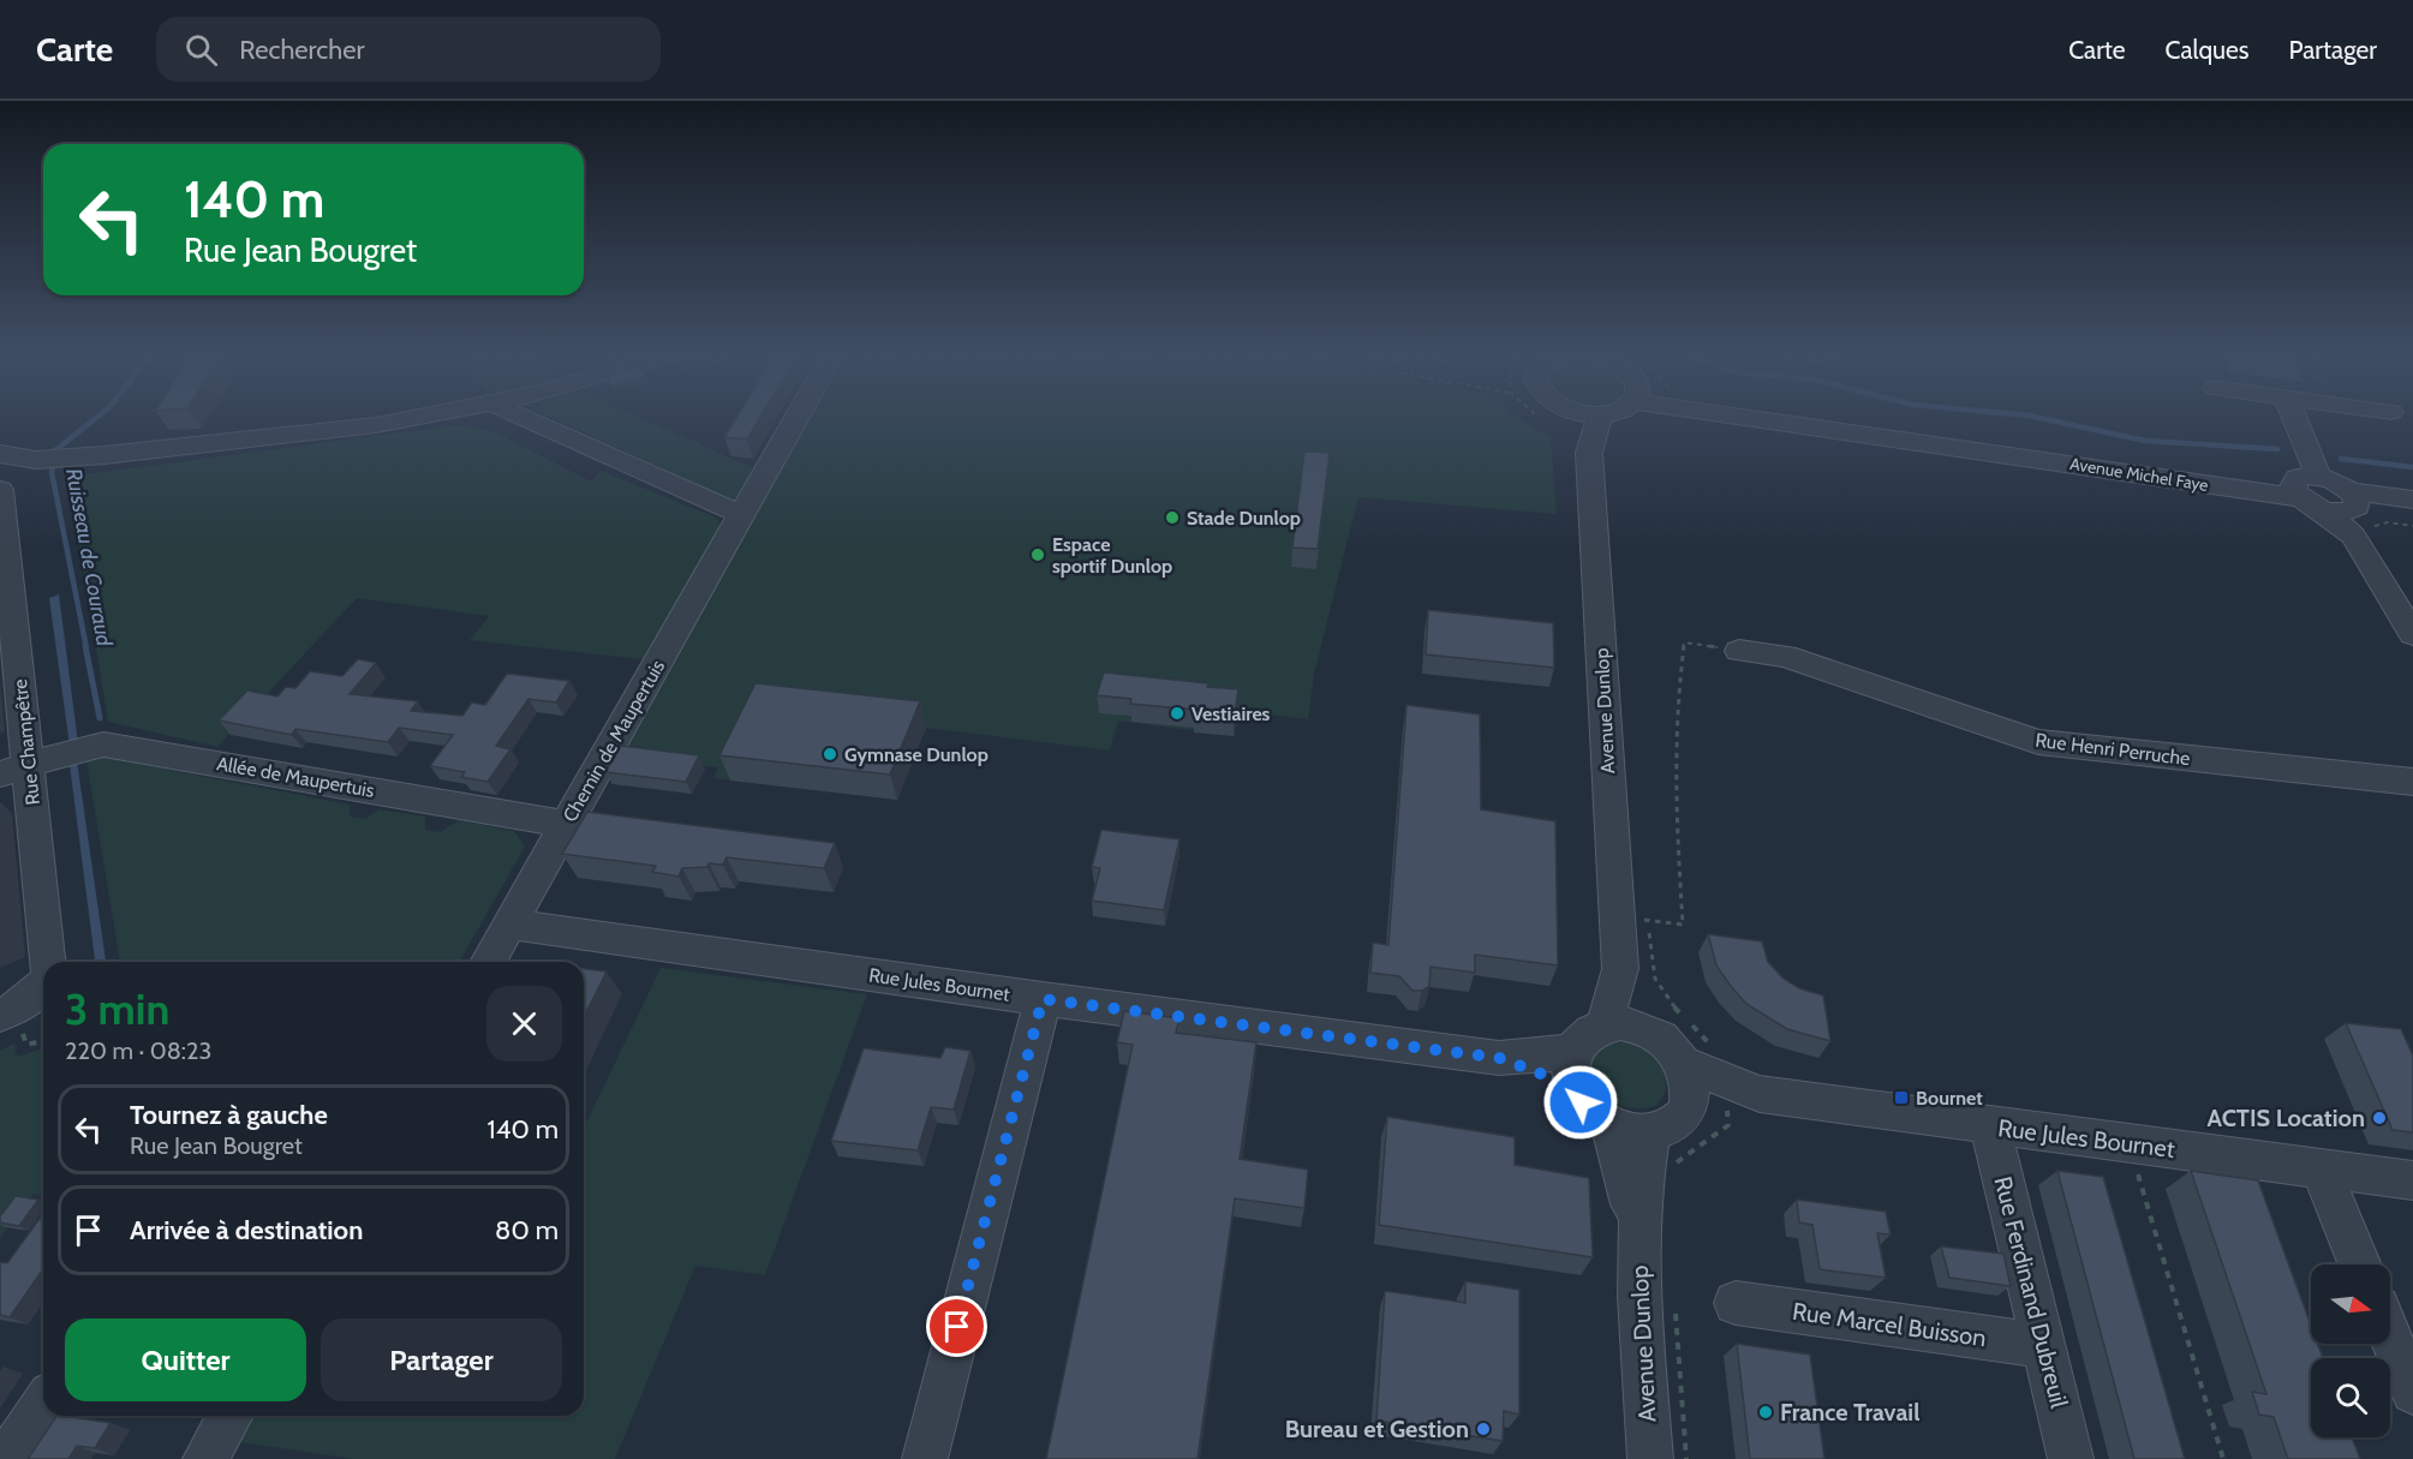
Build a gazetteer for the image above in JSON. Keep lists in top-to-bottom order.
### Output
{
  "streets": {
    "street": [
      "Avenue Michel Faye",
      "Avenue Dunlop",
      "Chemin de Maupertuis",
      "Rue Champêtre",
      "Rue Henri Perruche",
      "Allée de Maupertuis",
      "Rue Jules Bournet",
      "Rue Ferdinand Dubreuil",
      "Rue Marcel Buisson"
    ]
  },
  "crossings": [
    ["Avenue Dunlop", "Rue Jules Bournet"],
    ["Chemin de Maupertuis", "Allée de Maupertuis"],
    ["Chemin de Maupertuis", "Rue Jules Bournet"],
    ["Rue Champêtre", "Allée de Maupertuis"],
    ["Rue Jules Bournet", "Rue Ferdinand Dubreuil"],
    ["Rue Ferdinand Dubreuil", "Rue Marcel Buisson"]
  ],
  "water": ["Ruisseau de Couraud"],
  "places": {
    "other": [
      "Stade Dunlop",
      "Espace sportif Dunlop",
      "Vestiaires",
      "Gymnase Dunlop",
      "ACTIS Location",
      "France Travail",
      "Bureau et Gestion"
    ],
    "transit": ["Bournet"]
  },
  "north": "right",
  "page": {
    "header": "Carte",
    "search": "Rechercher",
    "nav": ["Carte", "Calques", "Partager"],
    "turn": ["140 m", "Rue Jean Bougret"],
    "heading": ["3 min", "220 m · 08:23"],
    "list": [
      {
        "name": "Tournez à gauche",
        "note": "Rue Jean Bougret",
        "value": "140 m"
      },
      {
        "name": "Arrivée à destination",
        "value": "80 m"
      }
    ],
    "buttons": ["Quitter", "Partager"]
  }
}
